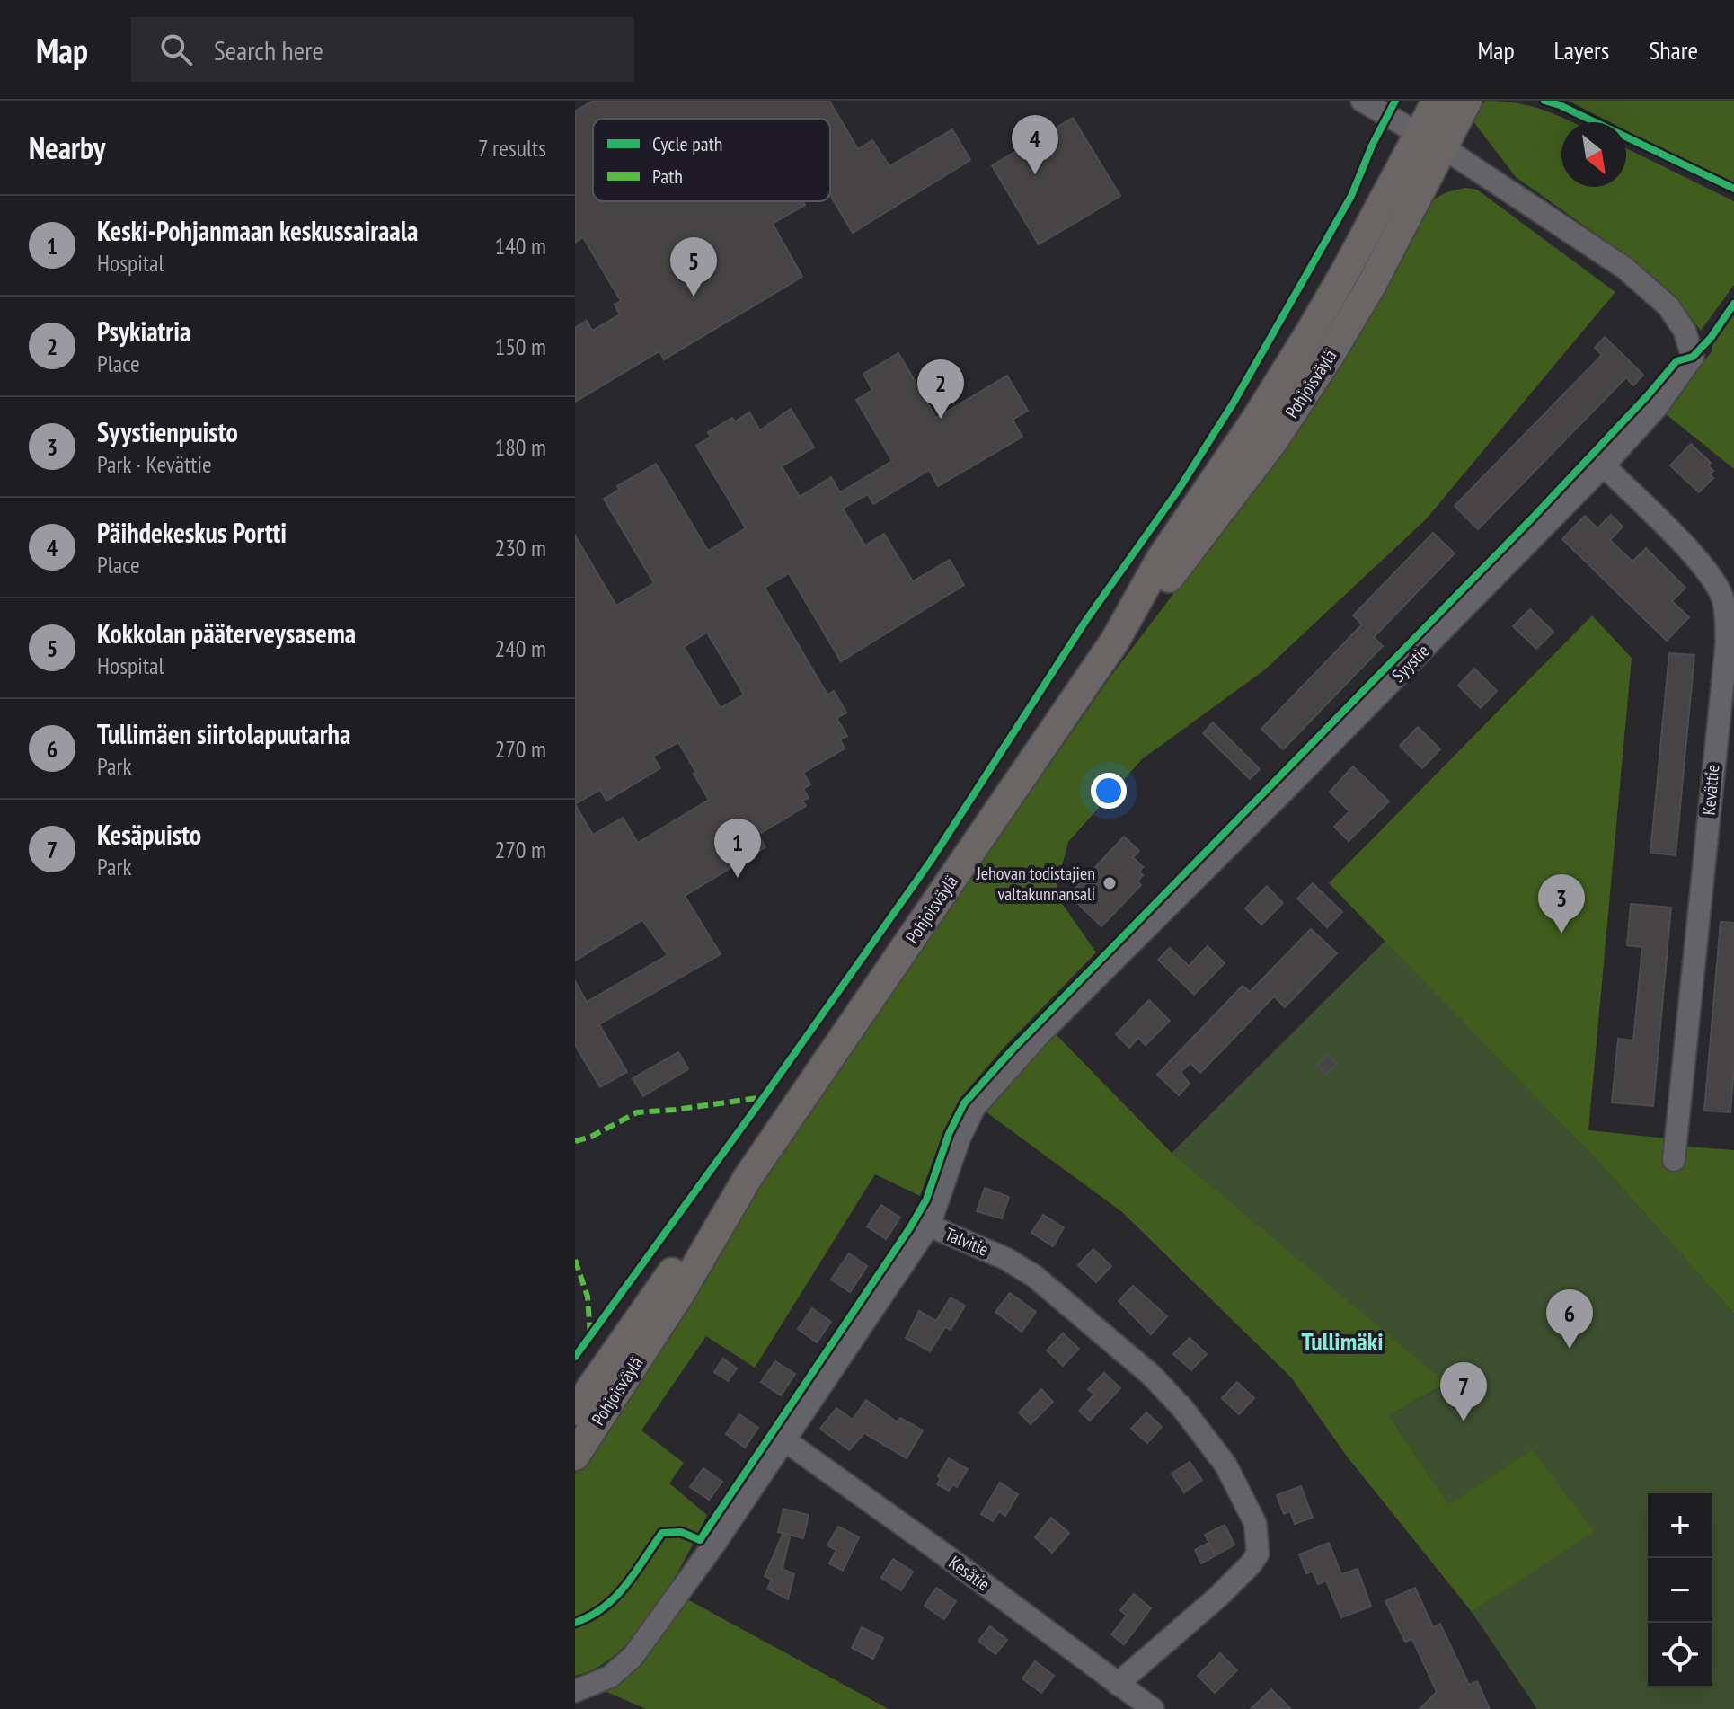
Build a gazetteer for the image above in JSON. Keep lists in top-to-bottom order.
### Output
{
  "streets": {
    "main road": ["Pohjoisväylä"],
    "street": [
      "Syystie",
      "Kevättie",
      "Talvitie",
      "Kesätie"
    ]
  },
  "crossings": [
    ["Pohjoisväylä", "Syystie"],
    ["Syystie", "Kevättie"],
    ["Syystie", "Talvitie"],
    ["Talvitie", "Kesätie"]
  ],
  "districts": ["Tullimäki"],
  "places": ["Jehovan todistajien valtakunnansali"],
  "legend": ["Cycle path", "Path"],
  "north": "bottom right",
  "page": {
    "header": "Map",
    "search": "Search here",
    "nav": ["Map", "Layers", "Share"],
    "heading": ["Nearby", "7 results"],
    "pins": [
      "4",
      "5",
      "2",
      "1",
      "3",
      "6",
      "7"
    ],
    "list": [
      {
        "mark": "1",
        "name": "Keski-Pohjanmaan keskussairaala",
        "note": "Hospital",
        "value": "140 m"
      },
      {
        "mark": "2",
        "name": "Psykiatria",
        "note": "Place",
        "value": "150 m"
      },
      {
        "mark": "3",
        "name": "Syystienpuisto",
        "note": "Park · Kevättie",
        "value": "180 m"
      },
      {
        "mark": "4",
        "name": "Päihdekeskus Portti",
        "note": "Place",
        "value": "230 m"
      },
      {
        "mark": "5",
        "name": "Kokkolan pääterveysasema",
        "note": "Hospital",
        "value": "240 m"
      },
      {
        "mark": "6",
        "name": "Tullimäen siirtolapuutarha",
        "note": "Park",
        "value": "270 m"
      },
      {
        "mark": "7",
        "name": "Kesäpuisto",
        "note": "Park",
        "value": "270 m"
      }
    ],
    "map_buttons": ["+", "−"]
  }
}
